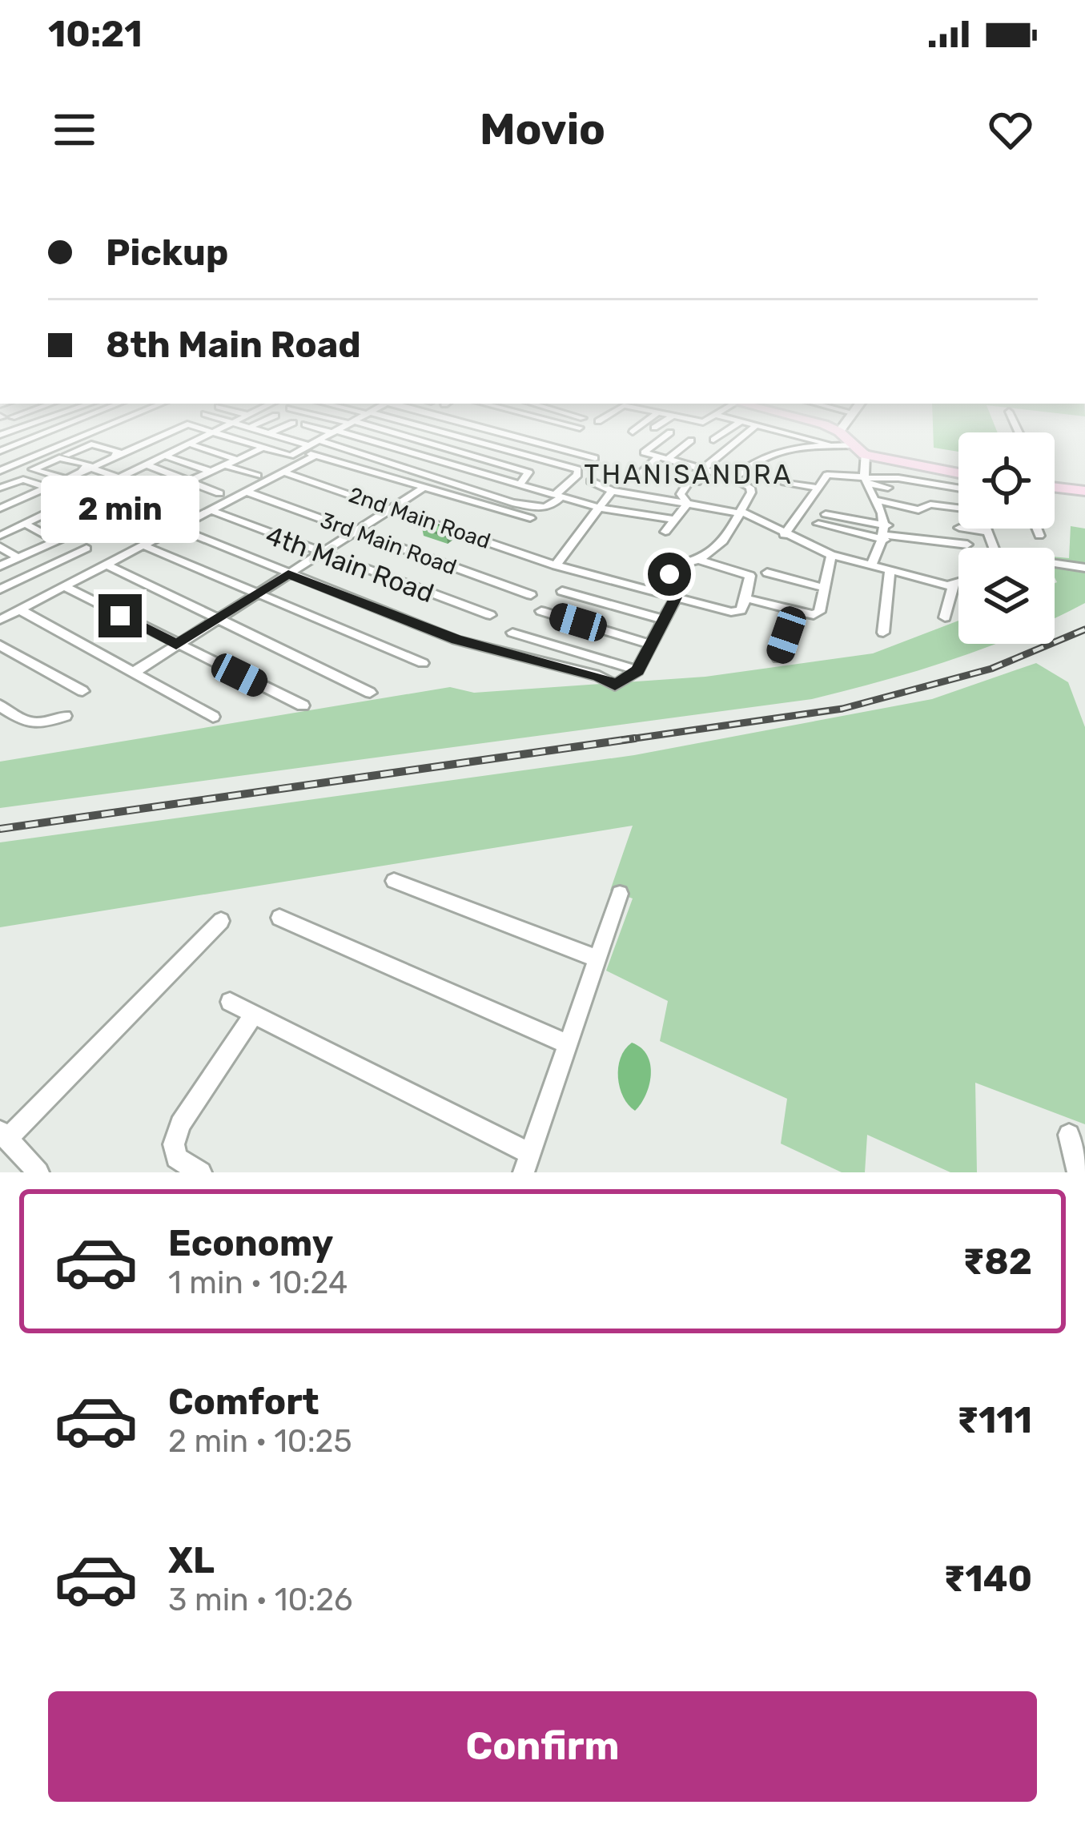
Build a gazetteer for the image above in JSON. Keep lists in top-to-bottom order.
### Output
{
  "streets": {
    "street": ["2nd Main Road", "3rd Main Road", "4th Main Road"]
  },
  "districts": ["THANISANDRA"],
  "page": {
    "status": "10:21",
    "header": "Movio",
    "banner": ["Pickup", "8th Main Road"],
    "bubble": "2 min",
    "list": [
      {
        "name": "Economy",
        "note": "1 min · 10:24",
        "value": "₹82"
      },
      {
        "name": "Comfort",
        "note": "2 min · 10:25",
        "value": "₹111"
      },
      {
        "name": "XL",
        "note": "3 min · 10:26",
        "value": "₹140"
      }
    ],
    "buttons": "Confirm"
  }
}
